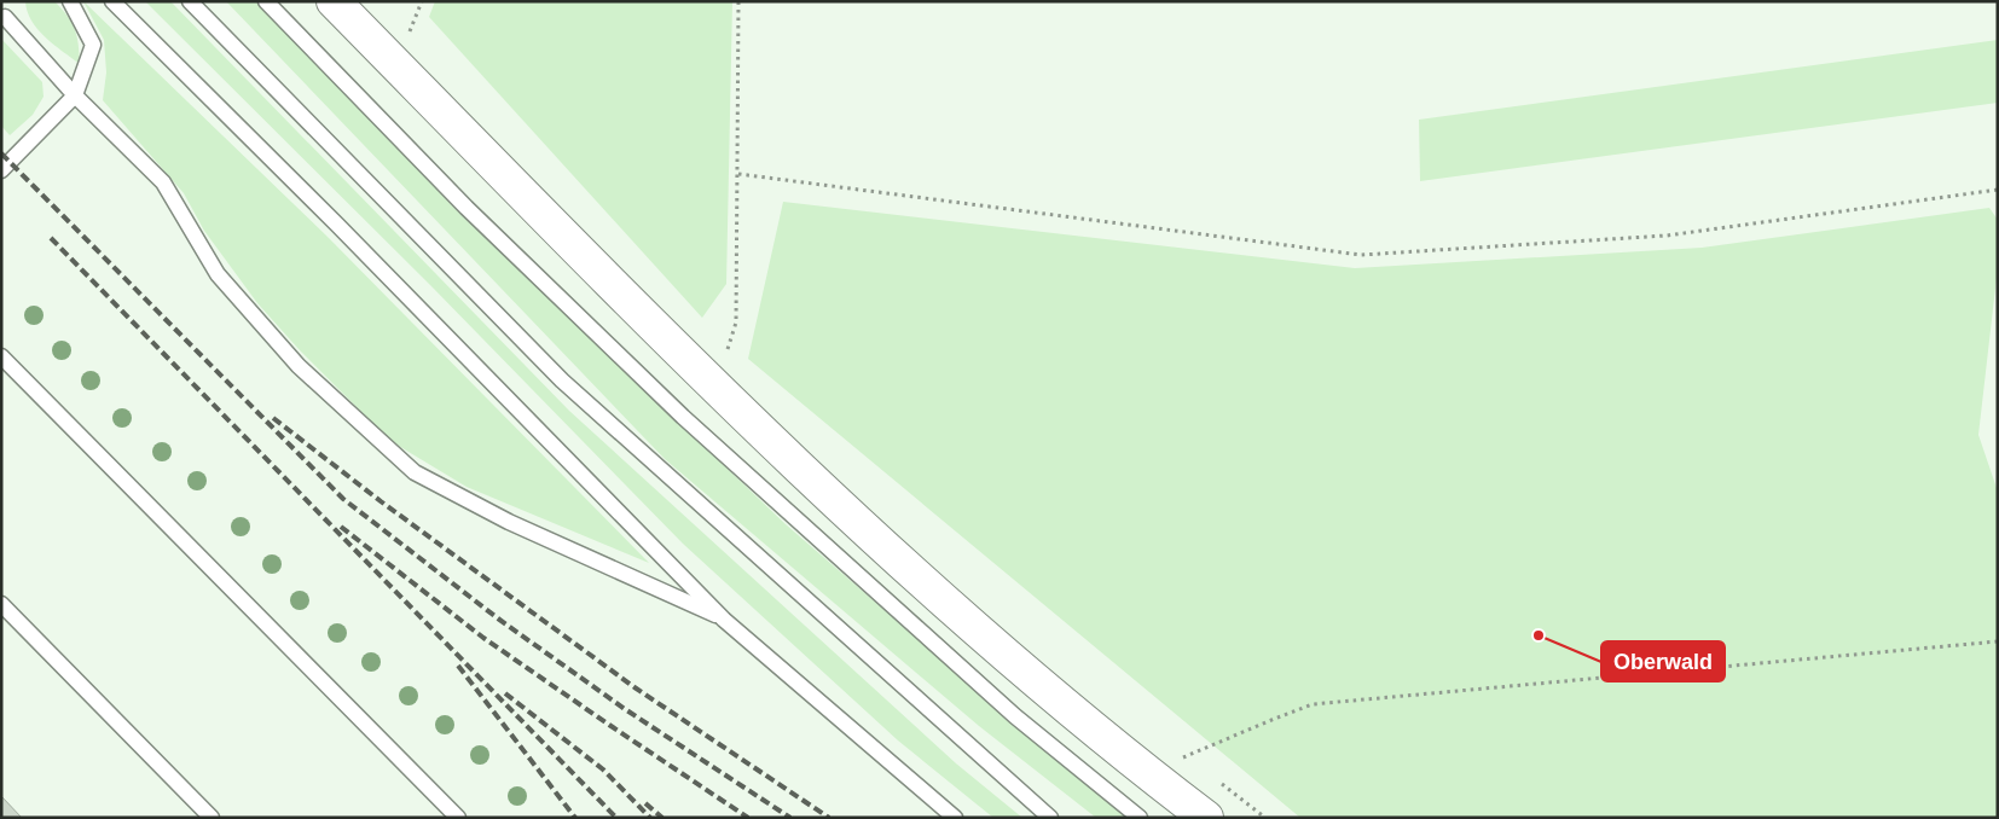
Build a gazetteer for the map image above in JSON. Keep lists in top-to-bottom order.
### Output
{
  "places": ["Oberwald"]
}
